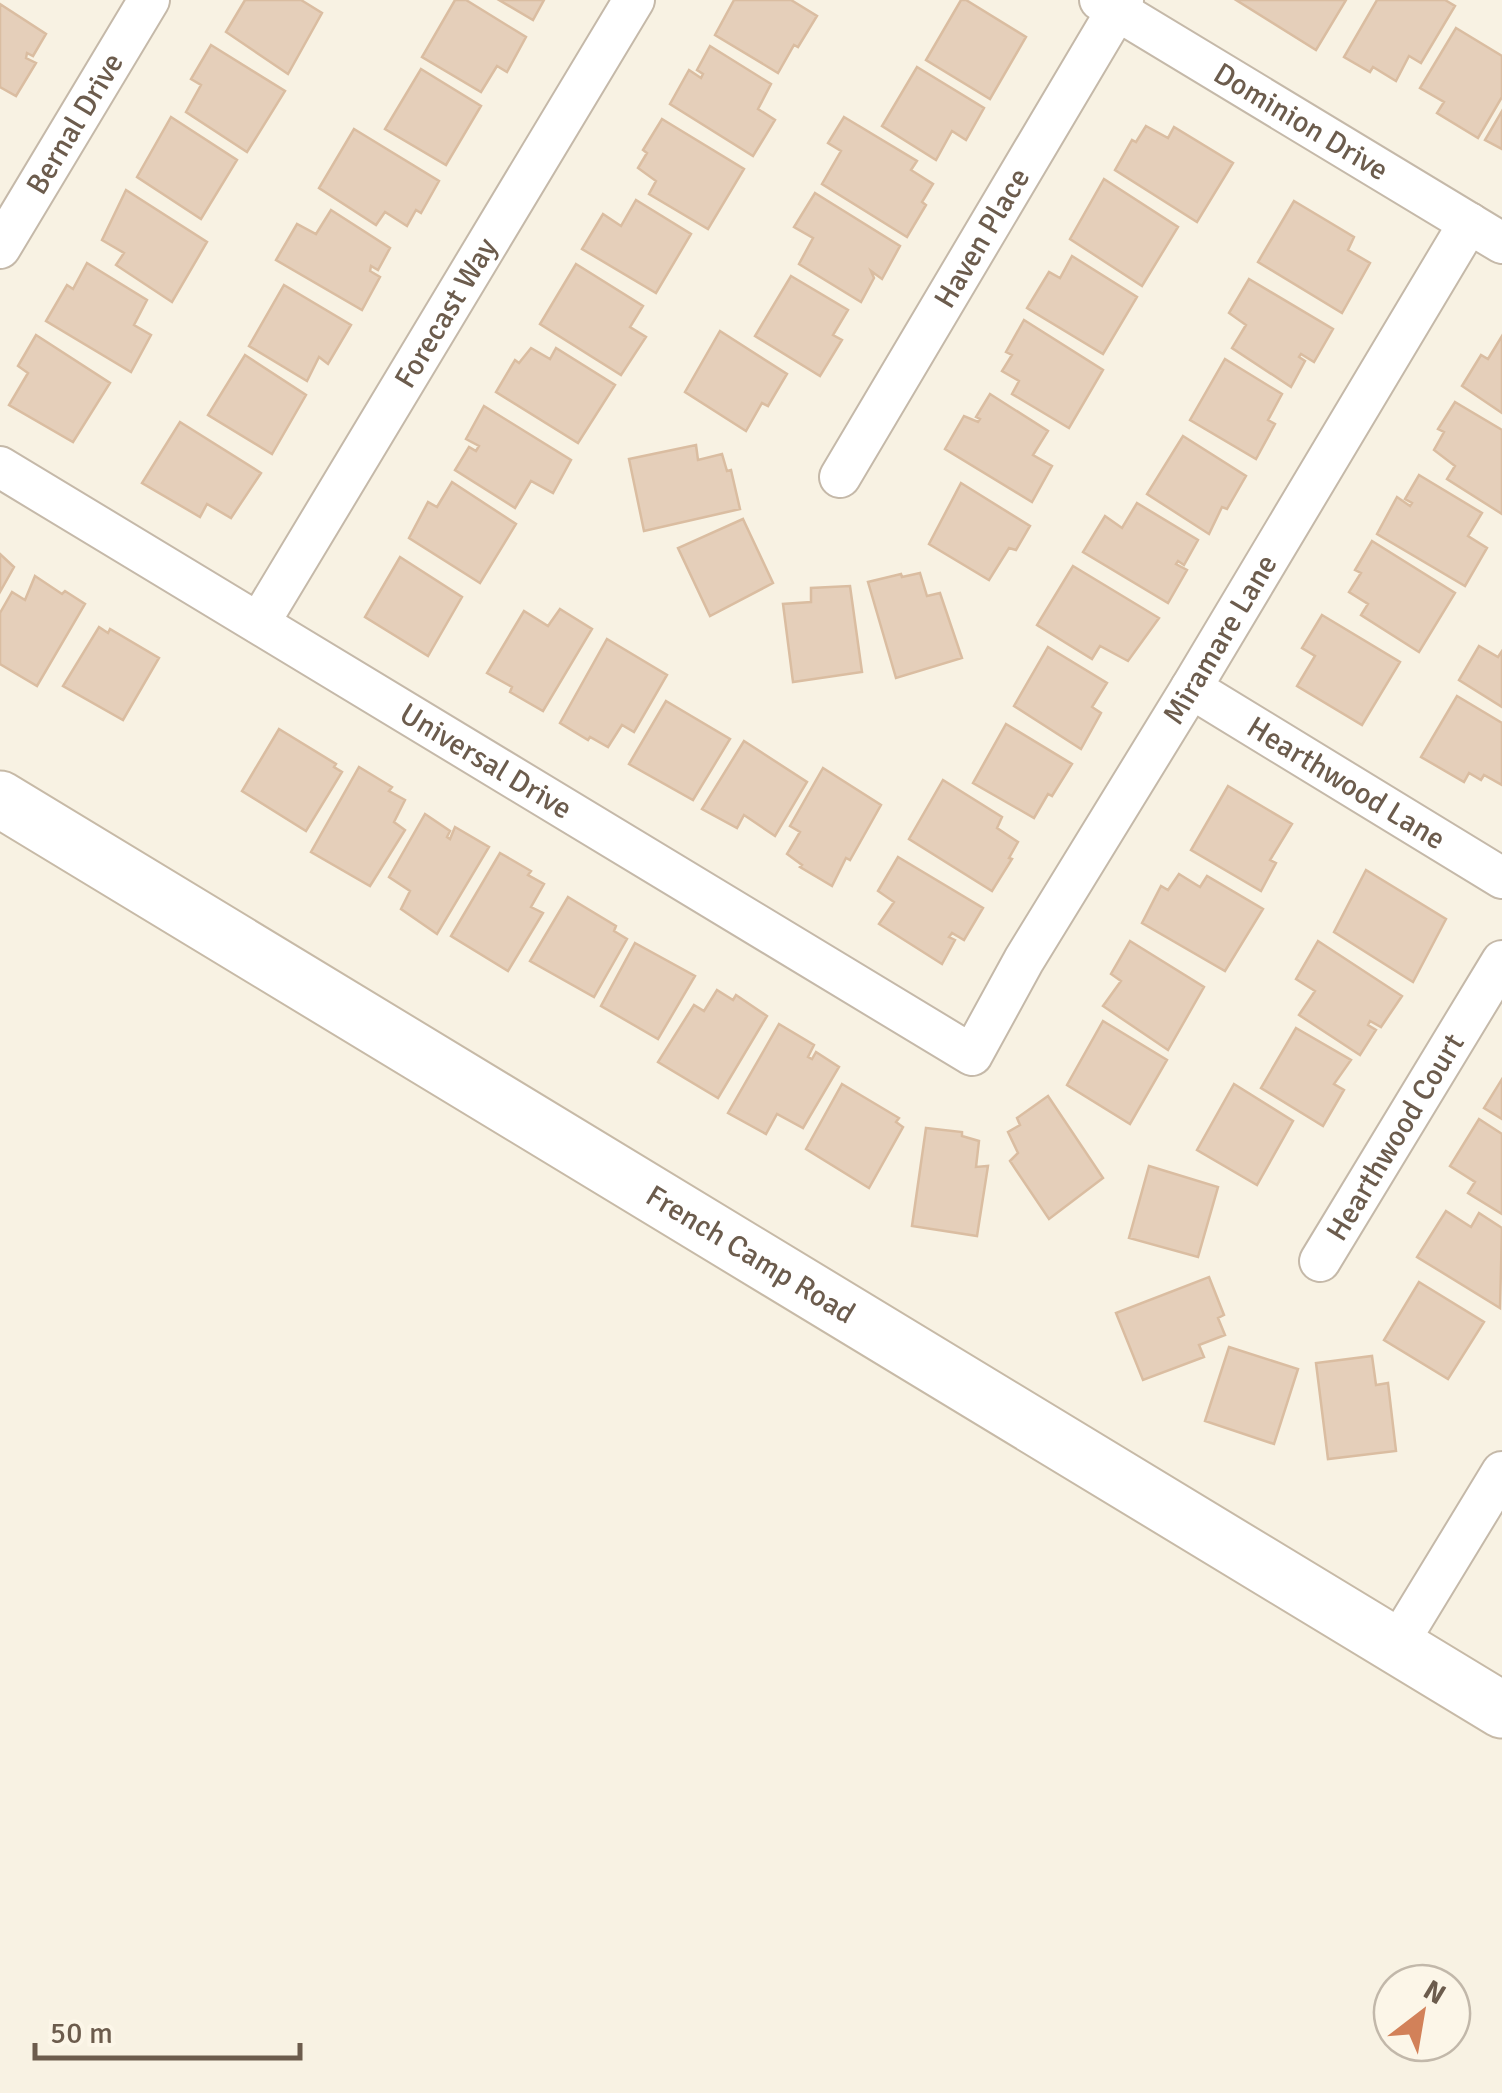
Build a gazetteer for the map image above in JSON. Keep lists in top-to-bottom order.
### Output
{
  "streets": {
    "street": [
      "Dominion Drive",
      "Bernal Drive",
      "Haven Place",
      "Forecast Way",
      "Miramare Lane",
      "Universal Drive",
      "Hearthwood Lane",
      "Hearthwood Court",
      "French Camp Road"
    ]
  },
  "crossings": [
    ["Dominion Drive", "Haven Place"],
    ["Dominion Drive", "Miramare Lane"],
    ["Forecast Way", "Universal Drive"],
    ["Miramare Lane", "Universal Drive"],
    ["Miramare Lane", "Hearthwood Lane"]
  ],
  "scale_bar": "50 m",
  "north": "top right"
}
